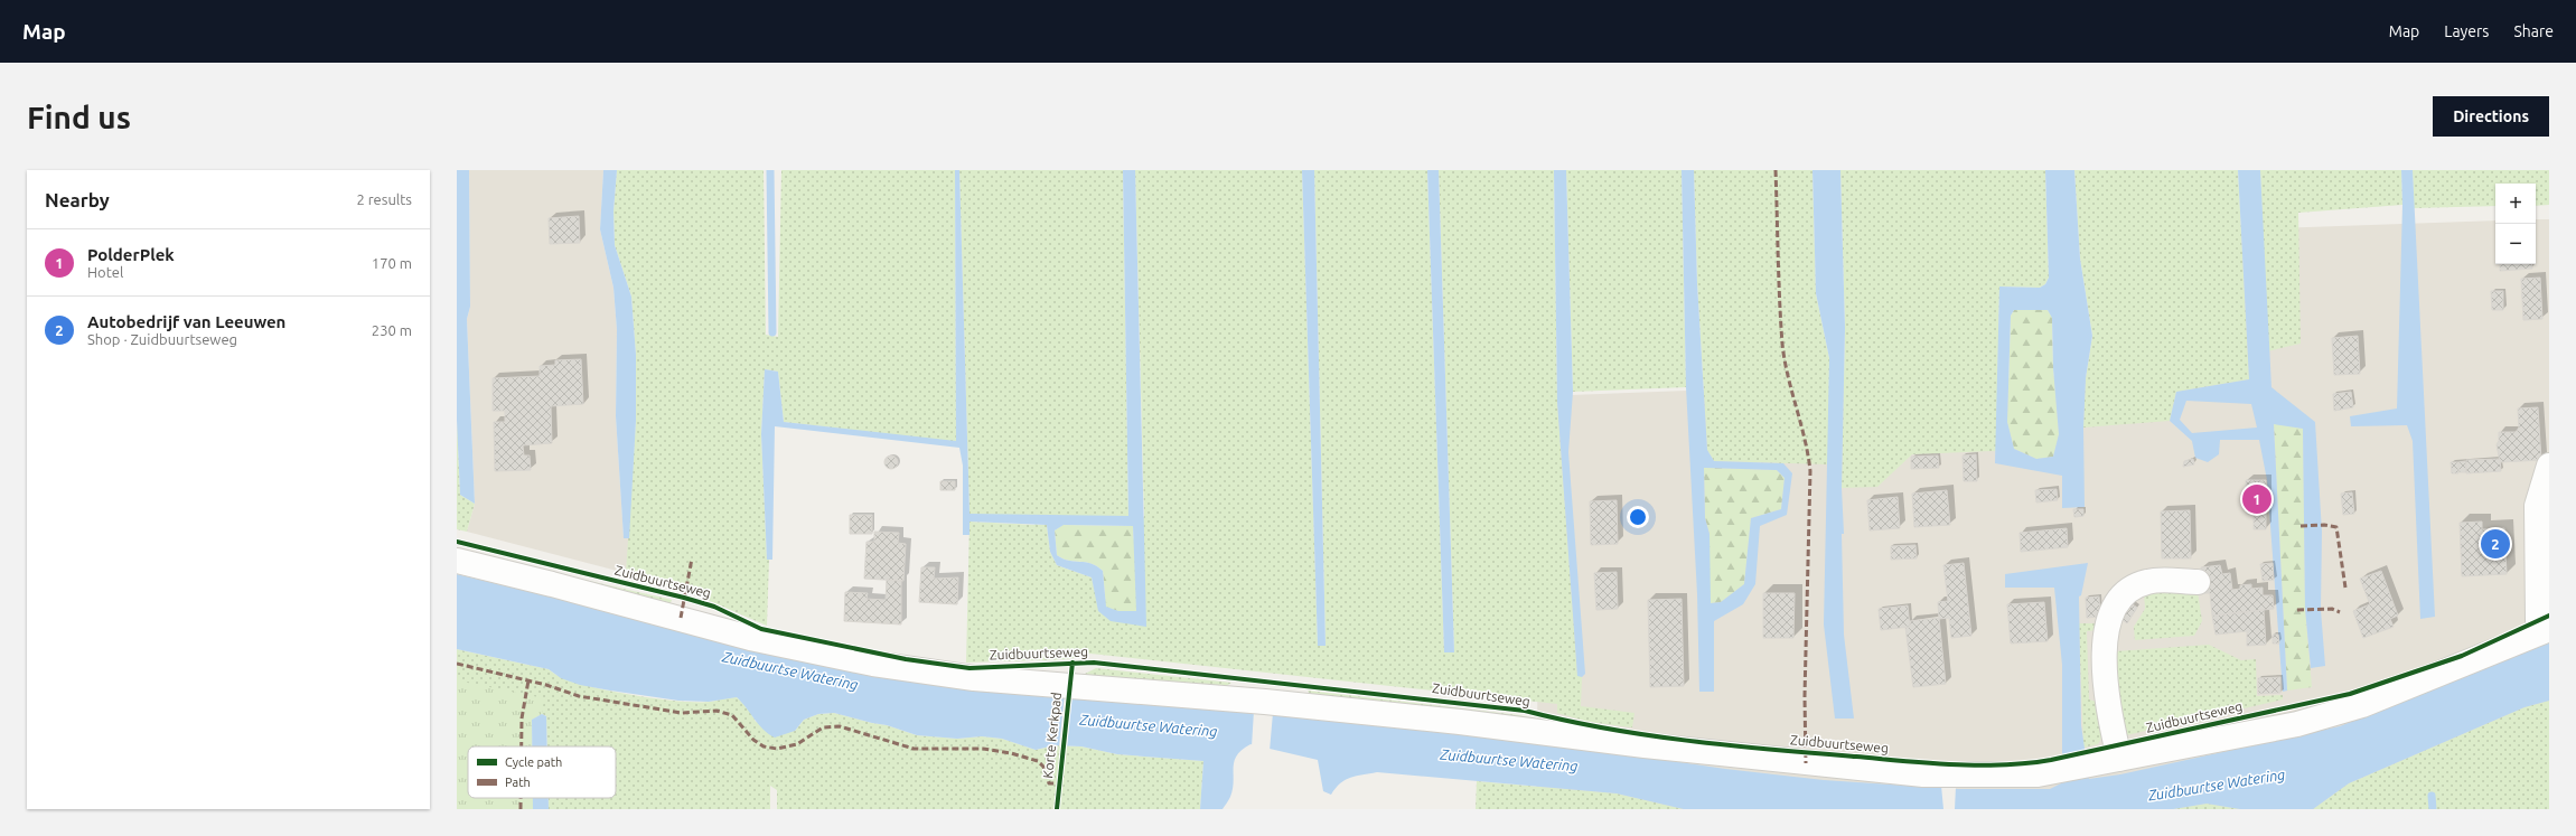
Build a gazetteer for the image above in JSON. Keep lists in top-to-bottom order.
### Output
{
  "streets": {
    "street": ["Zuidbuurtseweg"],
    "cycle path": ["Korte Kerkpad"]
  },
  "water": ["Zuidbuurtse Watering"],
  "legend": ["Cycle path", "Path"],
  "page": {
    "header": "Map",
    "nav": ["Map", "Layers", "Share"],
    "buttons": "Directions",
    "title": "Find us",
    "heading": ["Nearby", "2 results"],
    "map_buttons": ["+", "−"],
    "list": [
      {
        "mark": "1",
        "name": "PolderPlek",
        "note": "Hotel",
        "value": "170 m"
      },
      {
        "mark": "2",
        "name": "Autobedrijf van Leeuwen",
        "note": "Shop · Zuidbuurtseweg",
        "value": "230 m"
      }
    ],
    "pins": ["1", "2"]
  }
}
